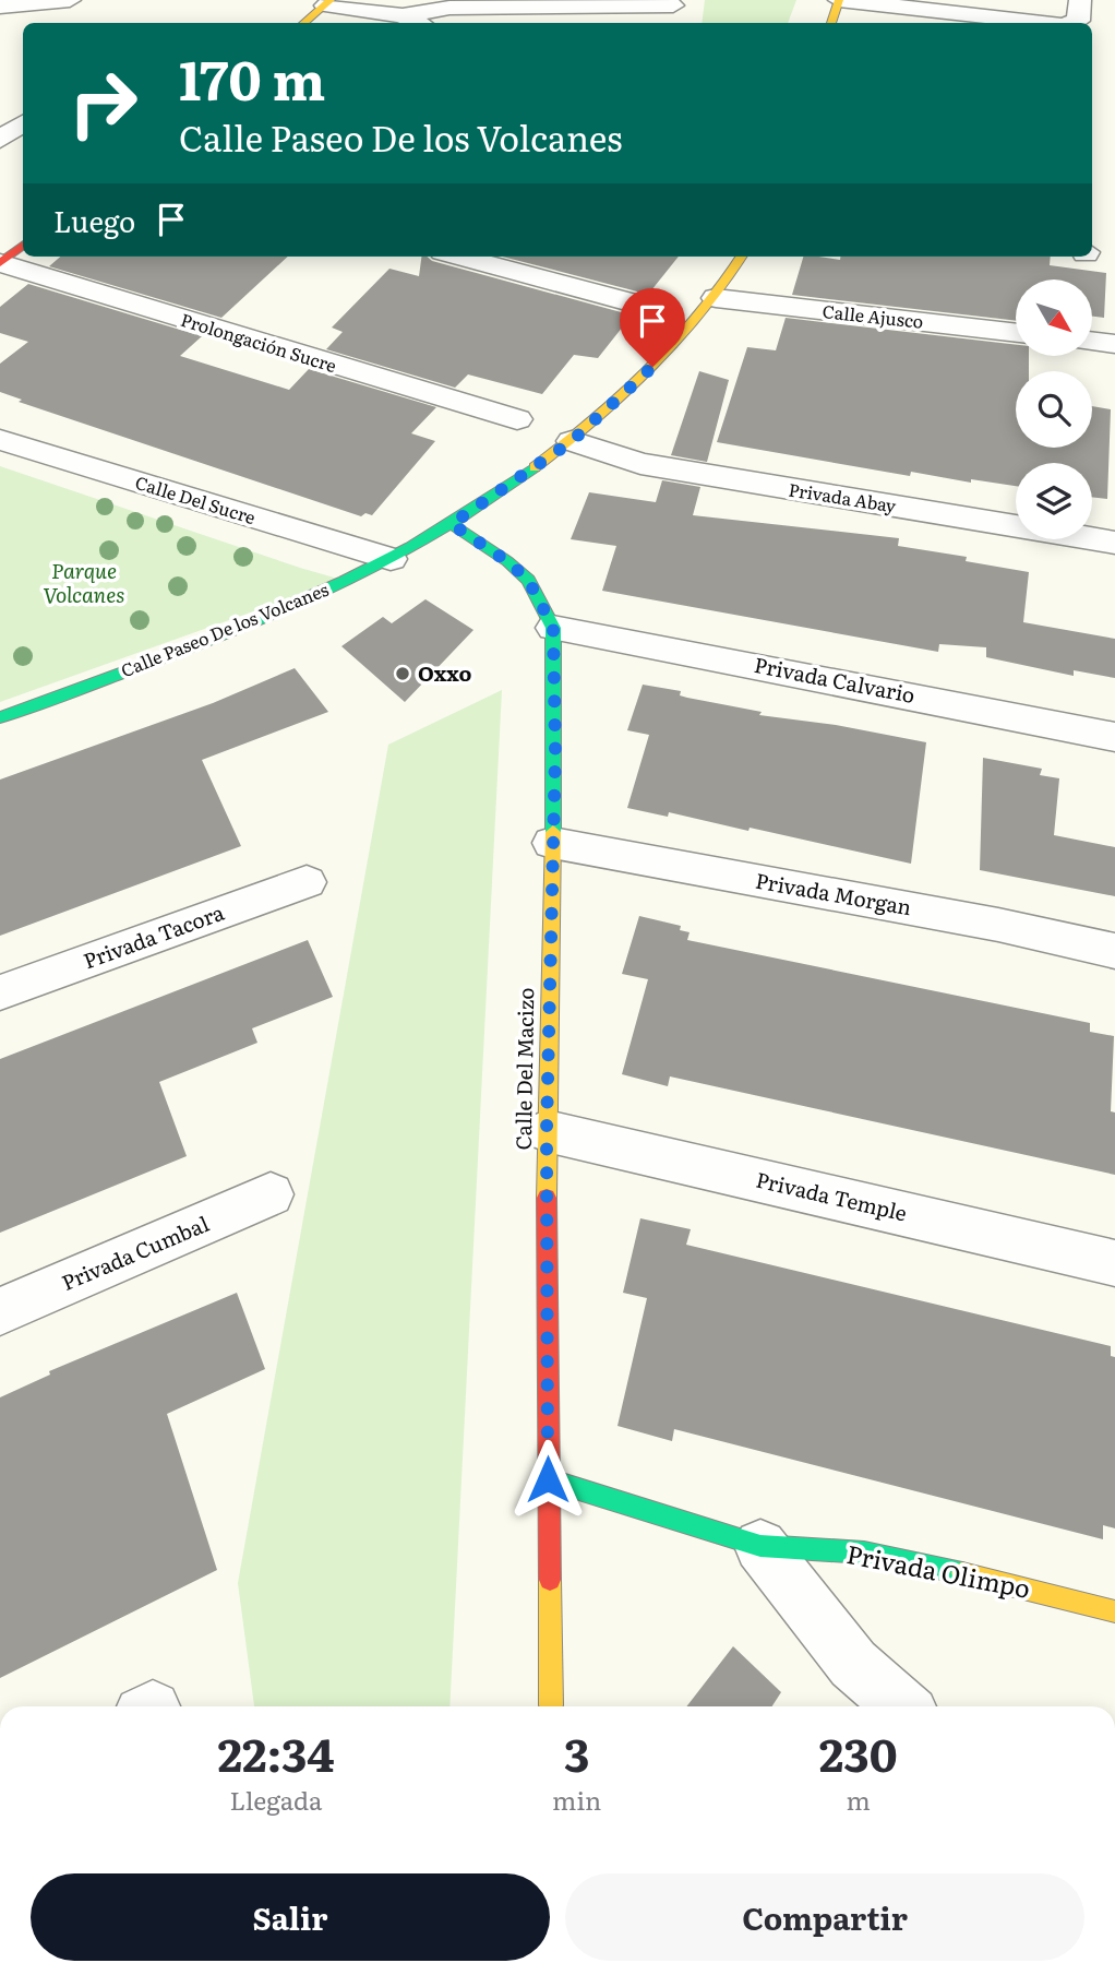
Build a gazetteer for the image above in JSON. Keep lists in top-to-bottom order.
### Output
{
  "streets": {
    "street": [
      "Calle Ajusco",
      "Prolongación Sucre",
      "Privada Abay",
      "Calle Del Sucre",
      "Calle Paseo De los Volcanes",
      "Privada Calvario",
      "Privada Morgan",
      "Privada Tacora",
      "Calle Del Macizo",
      "Privada Temple",
      "Privada Cumbal",
      "Privada Olimpo"
    ]
  },
  "crossings": [
    ["Calle Ajusco", "Calle Paseo De los Volcanes"],
    ["Privada Abay", "Calle Paseo De los Volcanes"],
    ["Calle Del Sucre", "Calle Paseo De los Volcanes"],
    ["Calle Paseo De los Volcanes", "Calle Del Macizo"],
    ["Privada Calvario", "Calle Del Macizo"],
    ["Privada Morgan", "Calle Del Macizo"],
    ["Calle Del Macizo", "Privada Temple"],
    ["Calle Del Macizo", "Privada Olimpo"]
  ],
  "parks": ["Parque Volcanes"],
  "places": ["Oxxo"],
  "north": "bottom right",
  "page": {
    "turn": ["170 m", "Calle Paseo De los Volcanes"],
    "then": "Luego",
    "eta": [
      "22:34",
      "Llegada",
      "3",
      "min",
      "230",
      "m"
    ],
    "buttons": ["Salir", "Compartir"]
  }
}
